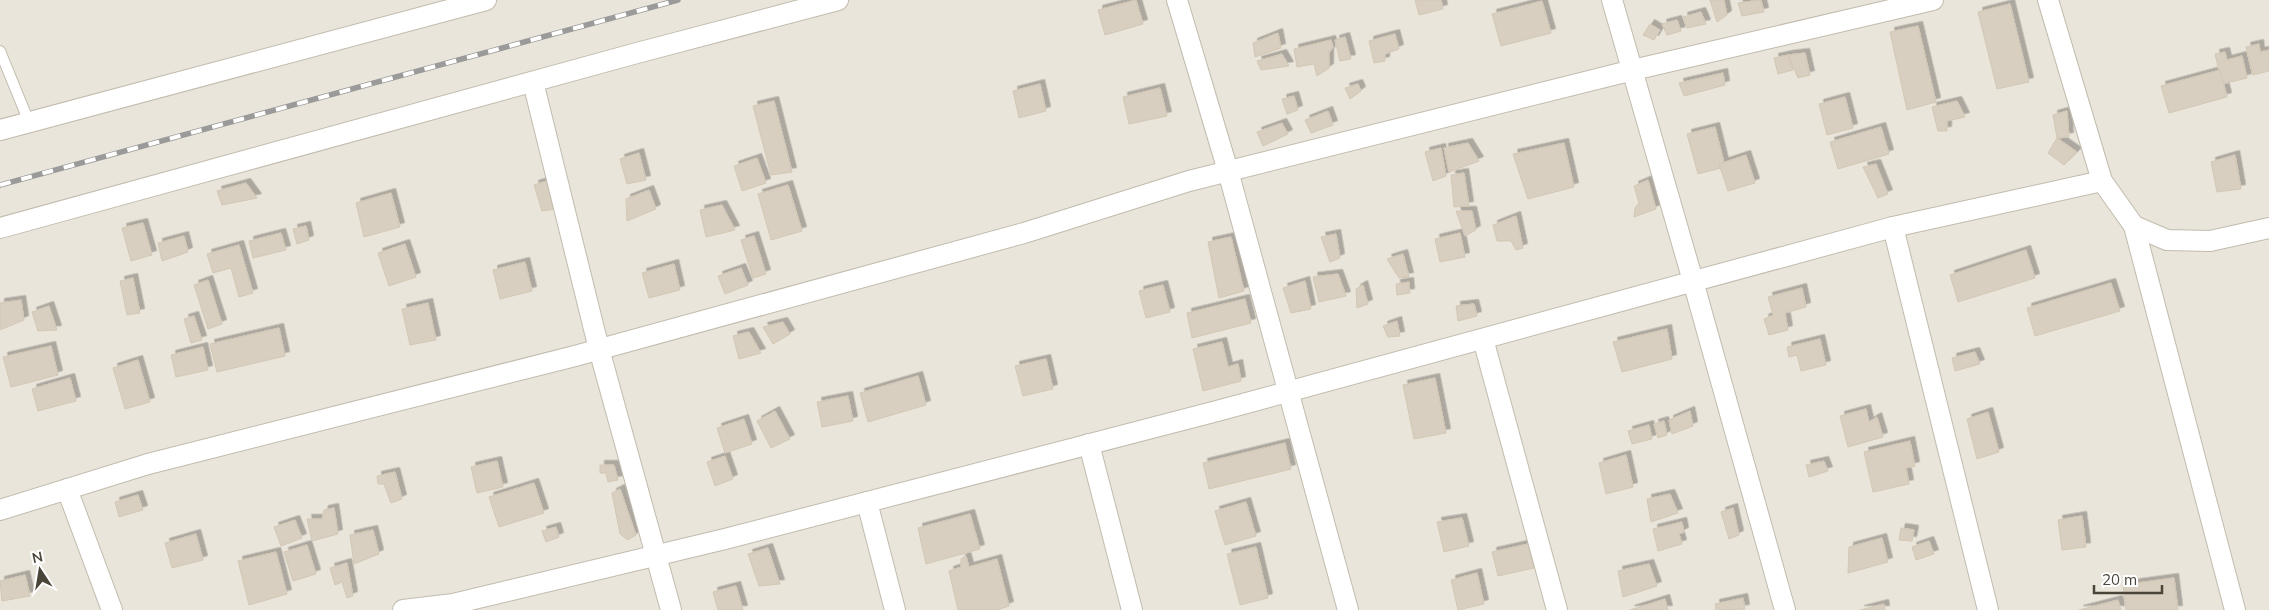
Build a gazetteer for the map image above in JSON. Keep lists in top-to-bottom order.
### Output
{
  "scale_bar": "20 m",
  "north": "top"
}
